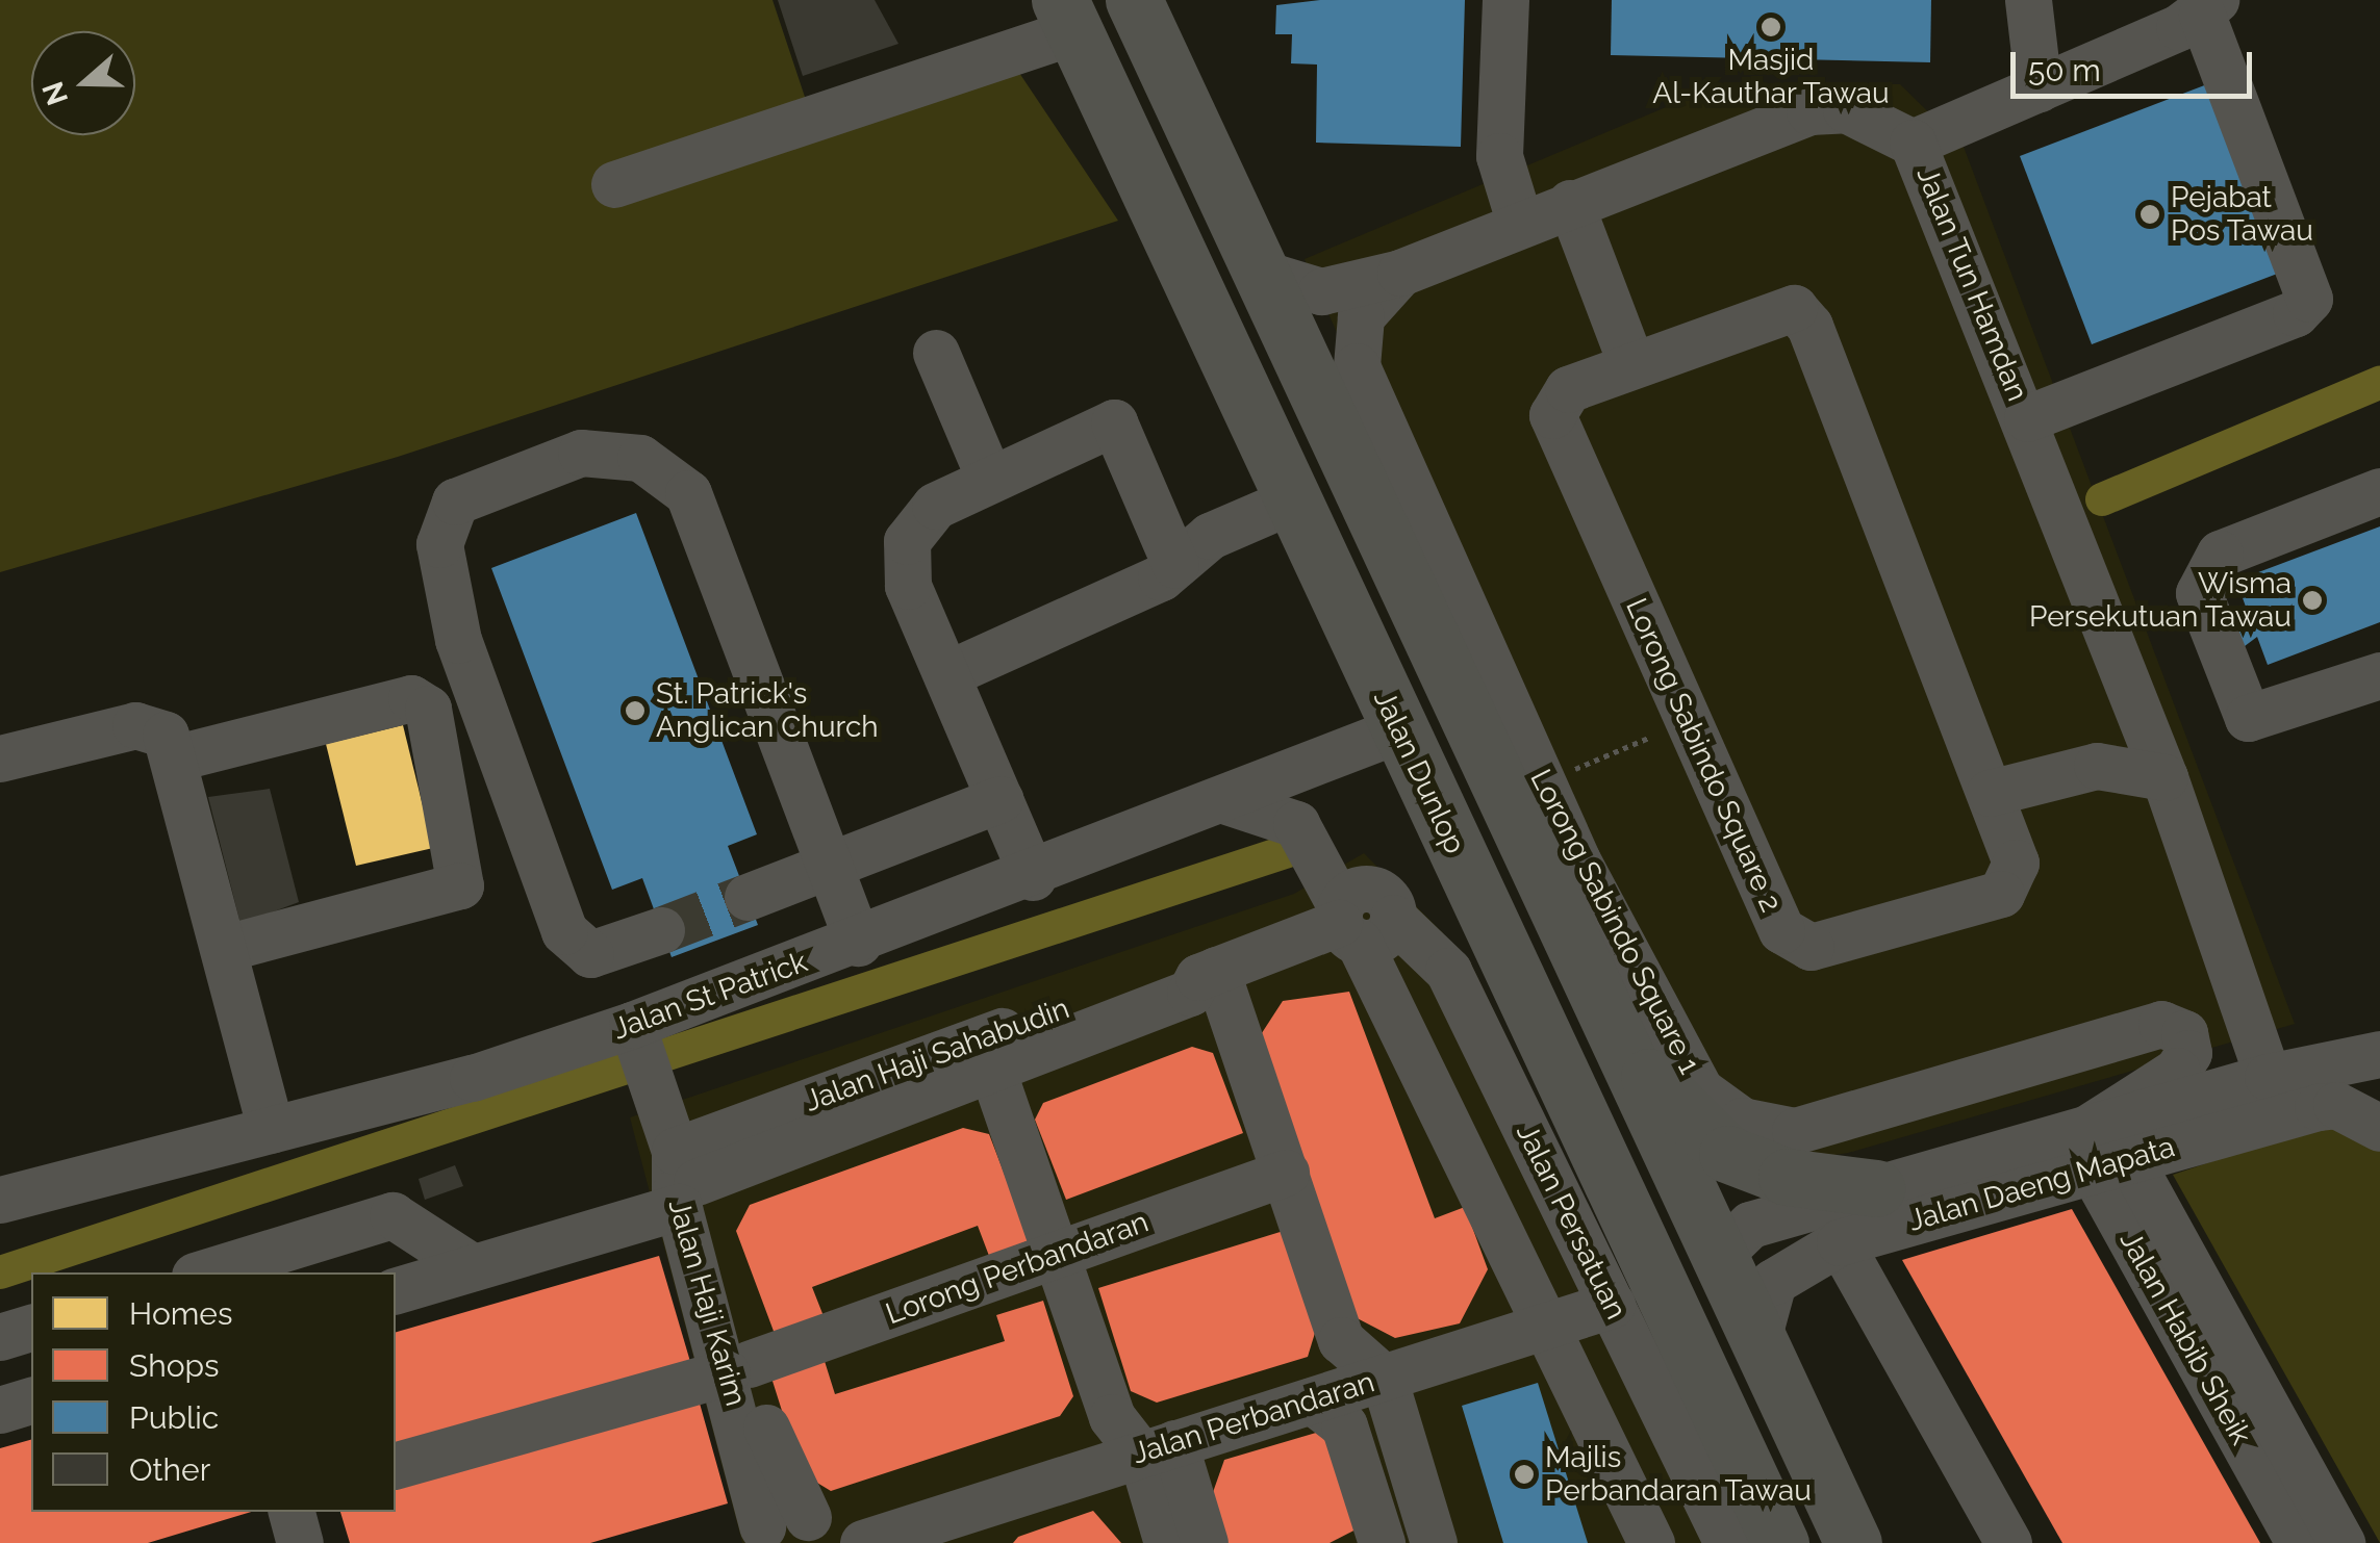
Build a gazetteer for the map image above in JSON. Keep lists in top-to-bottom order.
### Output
{
  "streets": {
    "main road": ["Jalan Dunlop"],
    "street": [
      "Jalan Tun Hamdan",
      "Lorong Sabindo Square 2",
      "Lorong Sabindo Square 1",
      "Jalan St Patrick",
      "Jalan Haji Sahabudin",
      "Jalan Daeng Mapata",
      "Jalan Persatuan",
      "Lorong Perbandaran",
      "Jalan Haji Karim",
      "Jalan Habib Sheik",
      "Jalan Perbandaran"
    ]
  },
  "crossings": [
    ["Jalan Tun Hamdan", "Lorong Sabindo Square 1"],
    ["Jalan Tun Hamdan", "Jalan Daeng Mapata"],
    ["Jalan Dunlop", "Jalan St Patrick"],
    ["Jalan St Patrick", "Jalan Haji Karim"],
    ["Jalan Haji Sahabudin", "Jalan Persatuan"],
    ["Jalan Haji Sahabudin", "Jalan Haji Karim"],
    ["Jalan Daeng Mapata", "Jalan Habib Sheik"],
    ["Jalan Persatuan", "Jalan Perbandaran"],
    ["Lorong Perbandaran", "Jalan Haji Karim"],
    ["Jalan Haji Karim", "Jalan Perbandaran"]
  ],
  "places": [
    "Masjid Al-Kauthar Tawau",
    "Pejabat Pos Tawau",
    "Wisma Persekutuan Tawau",
    "St. Patrick's Anglican Church",
    "Majlis Perbandaran Tawau"
  ],
  "legend": [
    "Homes",
    "Shops",
    "Public",
    "Other"
  ],
  "scale_bar": "50 m",
  "north": "left"
}
